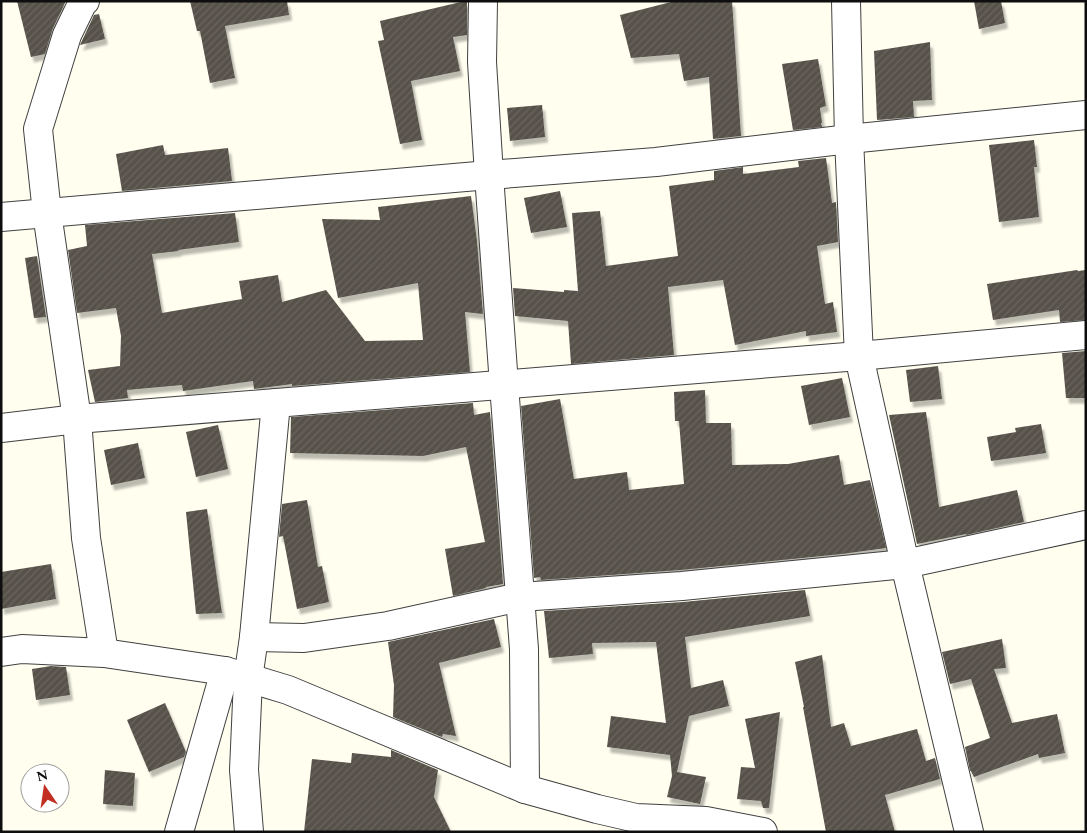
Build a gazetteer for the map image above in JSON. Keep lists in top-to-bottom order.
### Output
{
  "north": "top"
}
